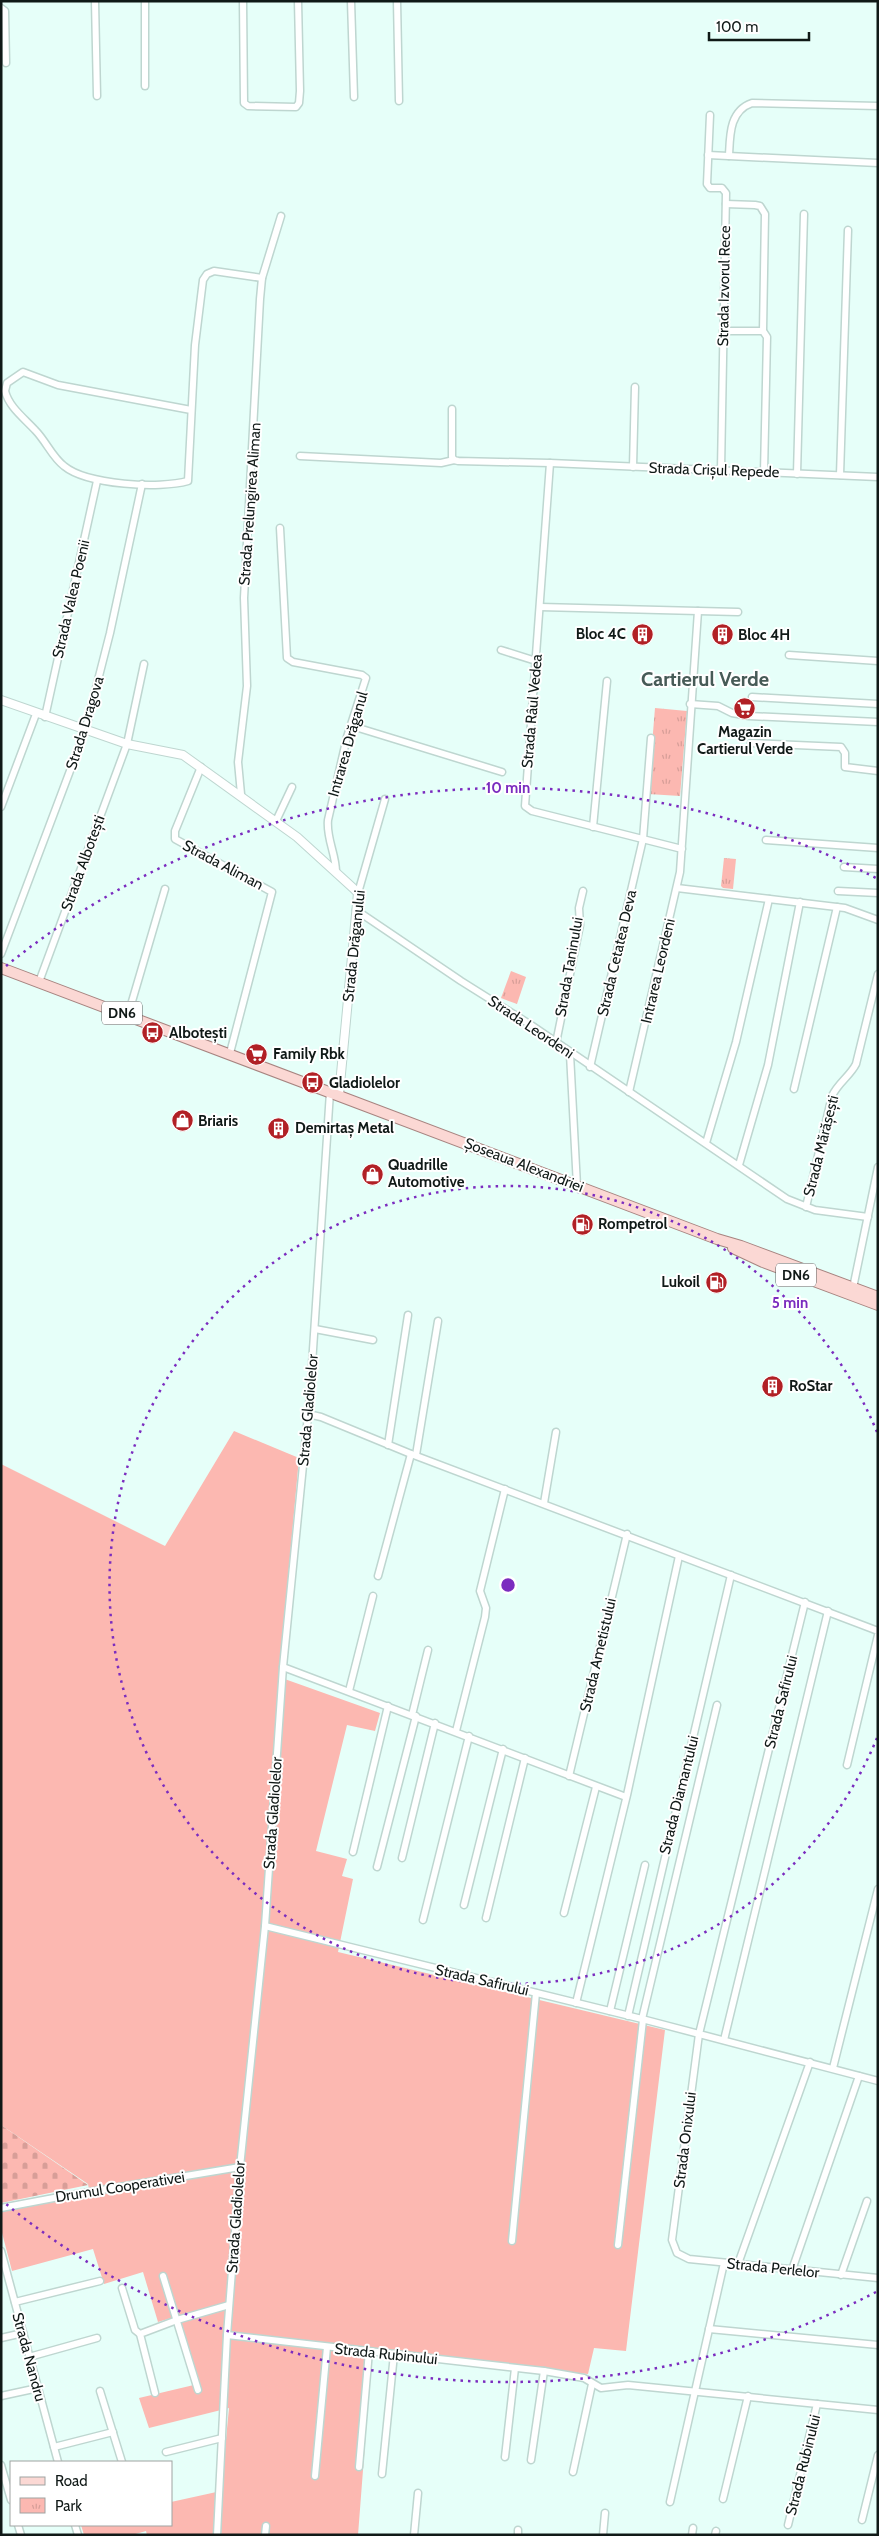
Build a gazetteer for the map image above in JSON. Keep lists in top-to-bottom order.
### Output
{
  "streets": {
    "main road": ["DN6", "Șoseaua Alexandriei"],
    "street": [
      "Strada Izvorul Rece",
      "Strada Crișul Repede",
      "Strada Prelungirea Aliman",
      "Strada Valea Poenii",
      "Strada Râul Vedea",
      "Strada Dragova",
      "Intrarea Drăganul",
      "Strada Albotești",
      "Strada Aliman",
      "Strada Drăganului",
      "Strada Cetatea Deva",
      "Strada Taninului",
      "Intrarea Leordeni",
      "Strada Leordeni",
      "Strada Mărășești",
      "Strada Gladiolelor",
      "Strada Ametistului",
      "Strada Safirului",
      "Strada Diamantului",
      "Strada Onixului",
      "Drumul Cooperativei",
      "Strada Perlelor",
      "Strada Rubinului",
      "Strada Nandru"
    ]
  },
  "crossings": [
    ["Strada Izvorul Rece", "Strada Crișul Repede"],
    ["Strada Crișul Repede", "Strada Râul Vedea"],
    ["Strada Râul Vedea", "Intrarea Drăganul"],
    ["Strada Albotești", "DN6"],
    ["Strada Aliman", "DN6"],
    ["Strada Drăganului", "DN6"],
    ["Strada Drăganului", "Strada Leordeni"],
    ["Strada Drăganului", "Șoseaua Alexandriei"],
    ["Strada Drăganului", "Strada Gladiolelor"],
    ["Strada Cetatea Deva", "Strada Leordeni"],
    ["Strada Taninului", "Strada Leordeni"],
    ["Intrarea Leordeni", "Strada Leordeni"],
    ["DN6", "Șoseaua Alexandriei"],
    ["DN6", "Strada Gladiolelor"],
    ["Strada Leordeni", "Strada Mărășești"],
    ["Șoseaua Alexandriei", "Strada Gladiolelor"],
    ["Strada Gladiolelor", "Strada Safirului"],
    ["Strada Gladiolelor", "Drumul Cooperativei"],
    ["Strada Gladiolelor", "Strada Rubinului"],
    ["Strada Safirului", "Strada Diamantului"],
    ["Strada Safirului", "Strada Onixului"],
    ["Strada Onixului", "Strada Perlelor"]
  ],
  "districts": ["Cartierul Verde"],
  "places": {
    "building": [
      "Bloc 4C",
      "Bloc 4H",
      "Demirtaș Metal",
      "RoStar"
    ],
    "supermarket": ["Magazin Cartierul Verde", "Family Rbk"],
    "bus stop": ["Albotești", "Gladiolelor"],
    "shop": ["Briaris", "Quadrille Automotive"],
    "fuel station": ["Rompetrol", "Lukoil"]
  },
  "legend": ["Road", "Park"],
  "scale_bar": "100 m",
  "rings": ["10 min", "5 min"]
}
